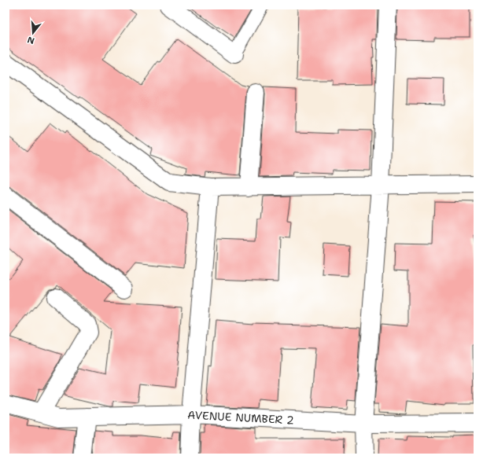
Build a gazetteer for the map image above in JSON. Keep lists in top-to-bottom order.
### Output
{
  "streets": {
    "street": ["AVENUE NUMBER 2"]
  },
  "north": "bottom"
}
